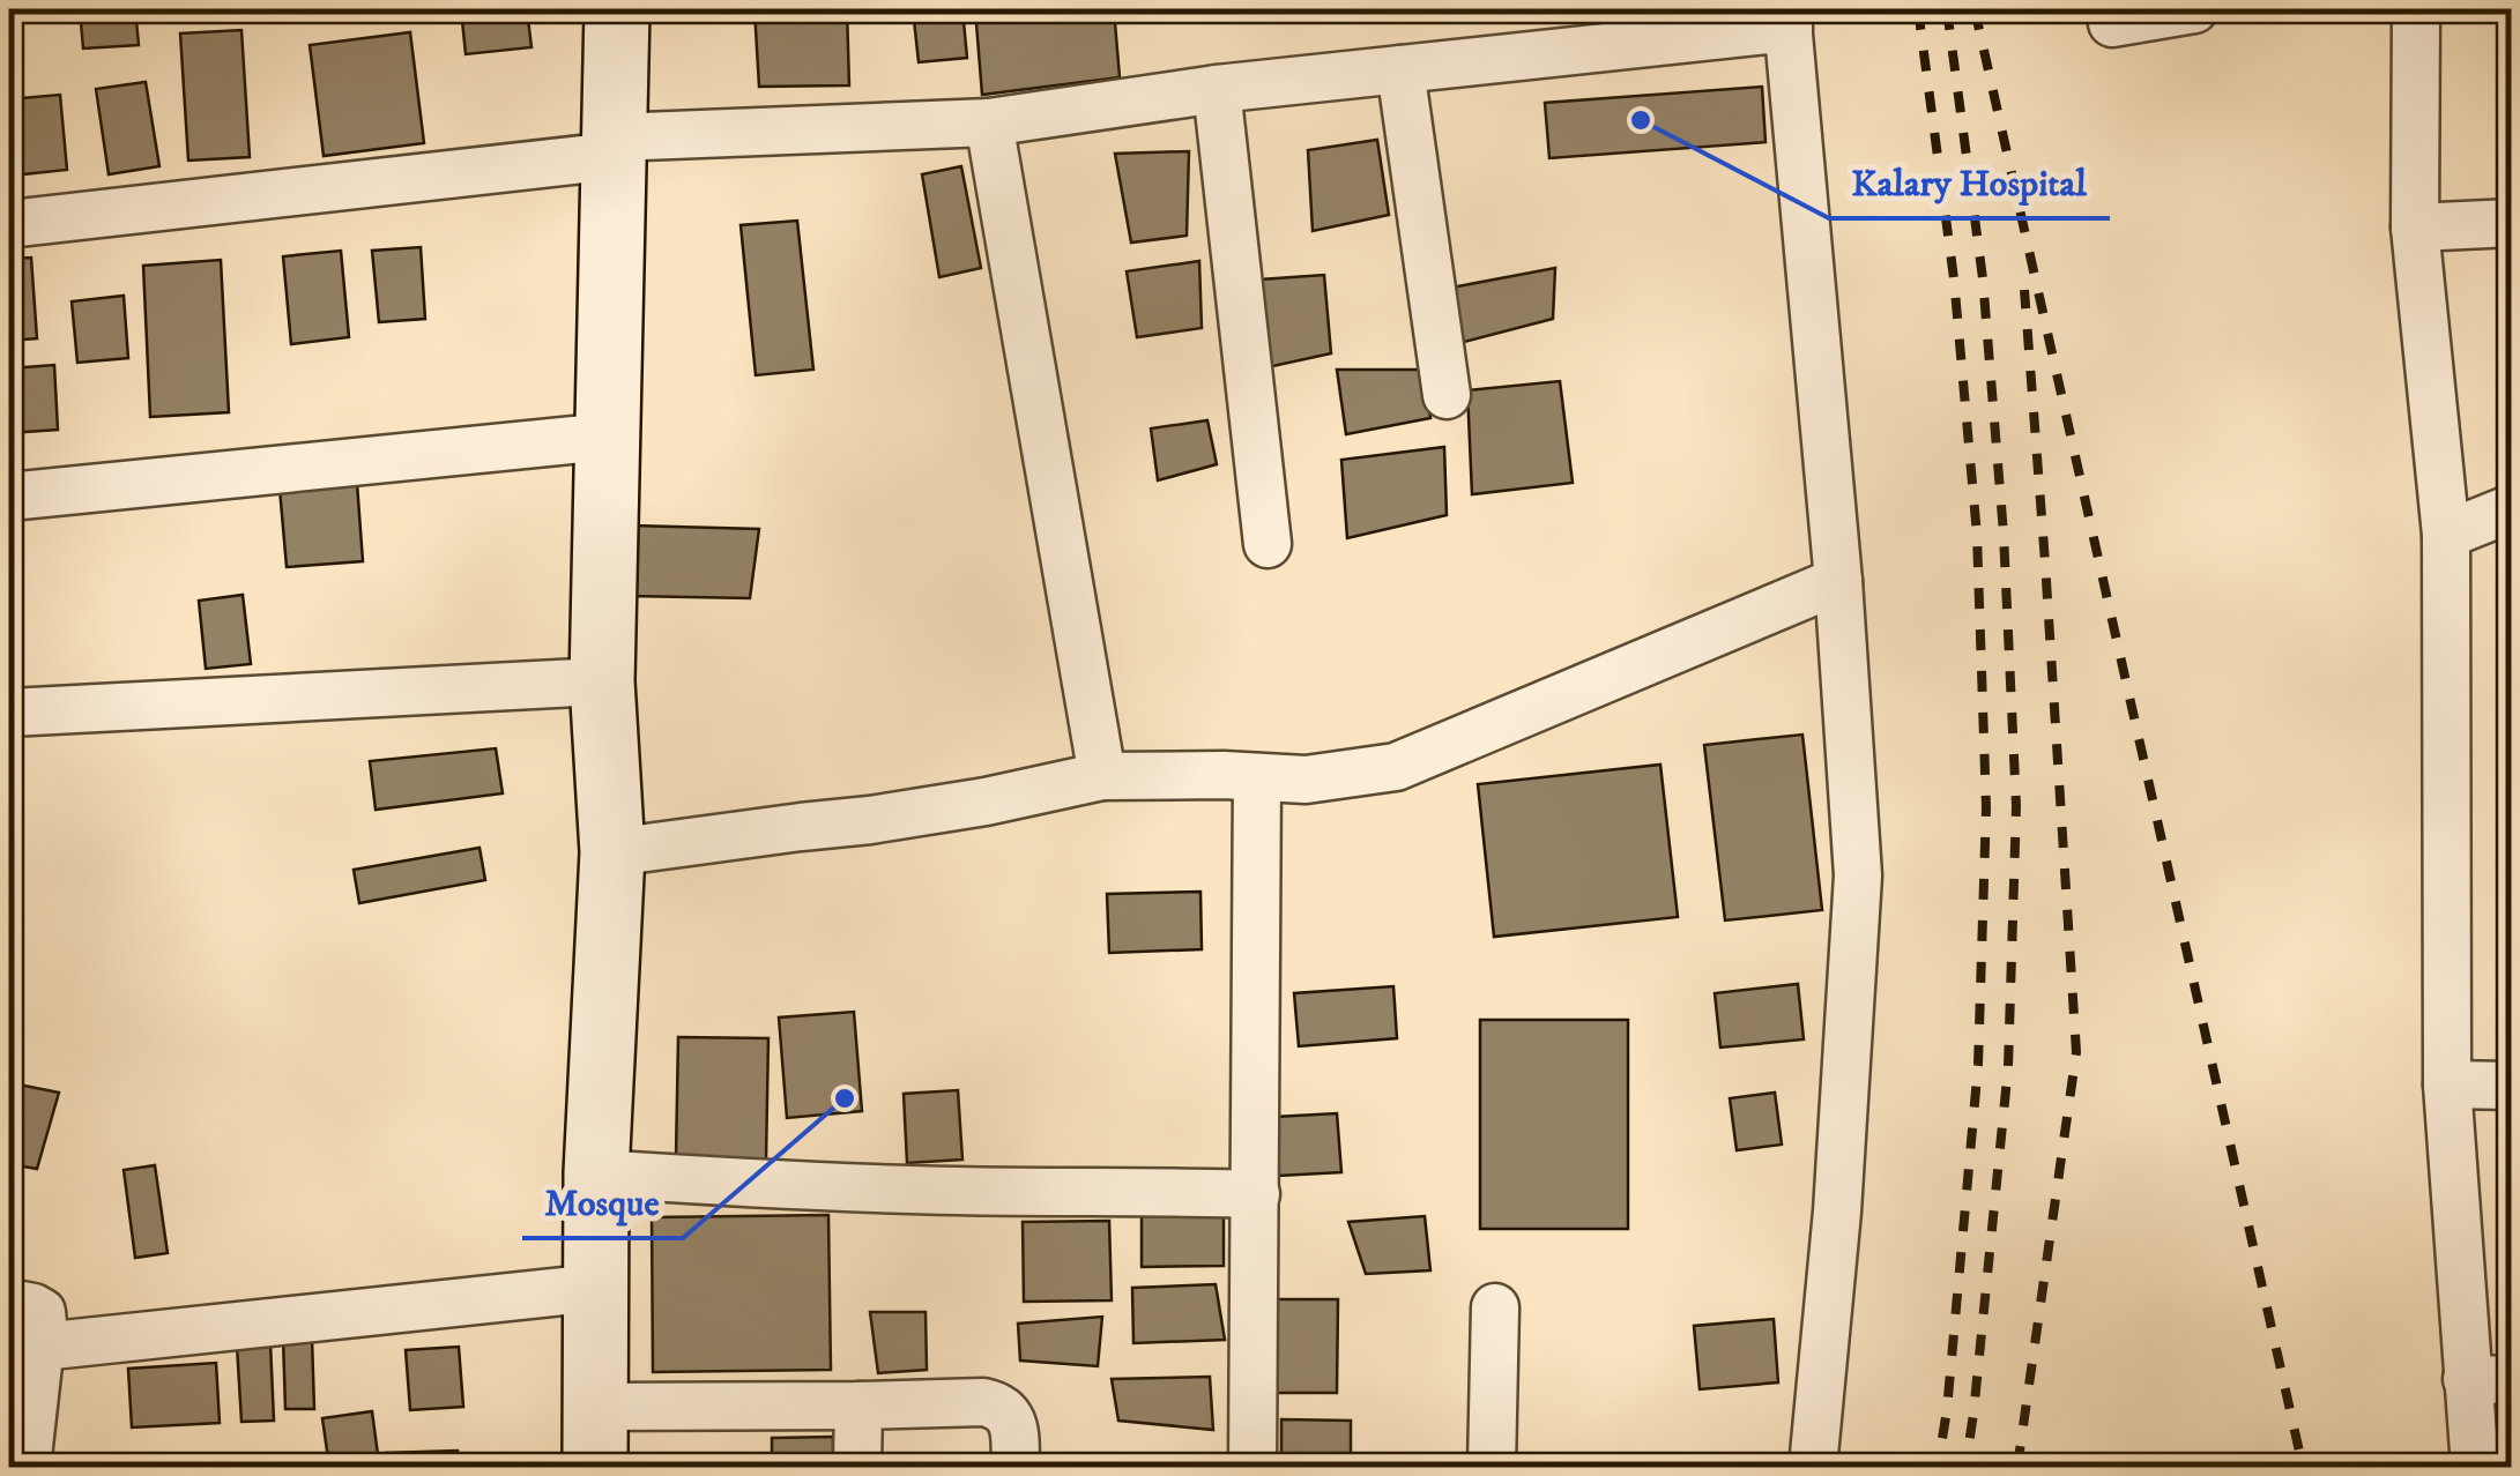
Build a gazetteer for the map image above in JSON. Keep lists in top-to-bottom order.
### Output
{
  "places": ["Kalary Hospital", "Mosque"]
}
